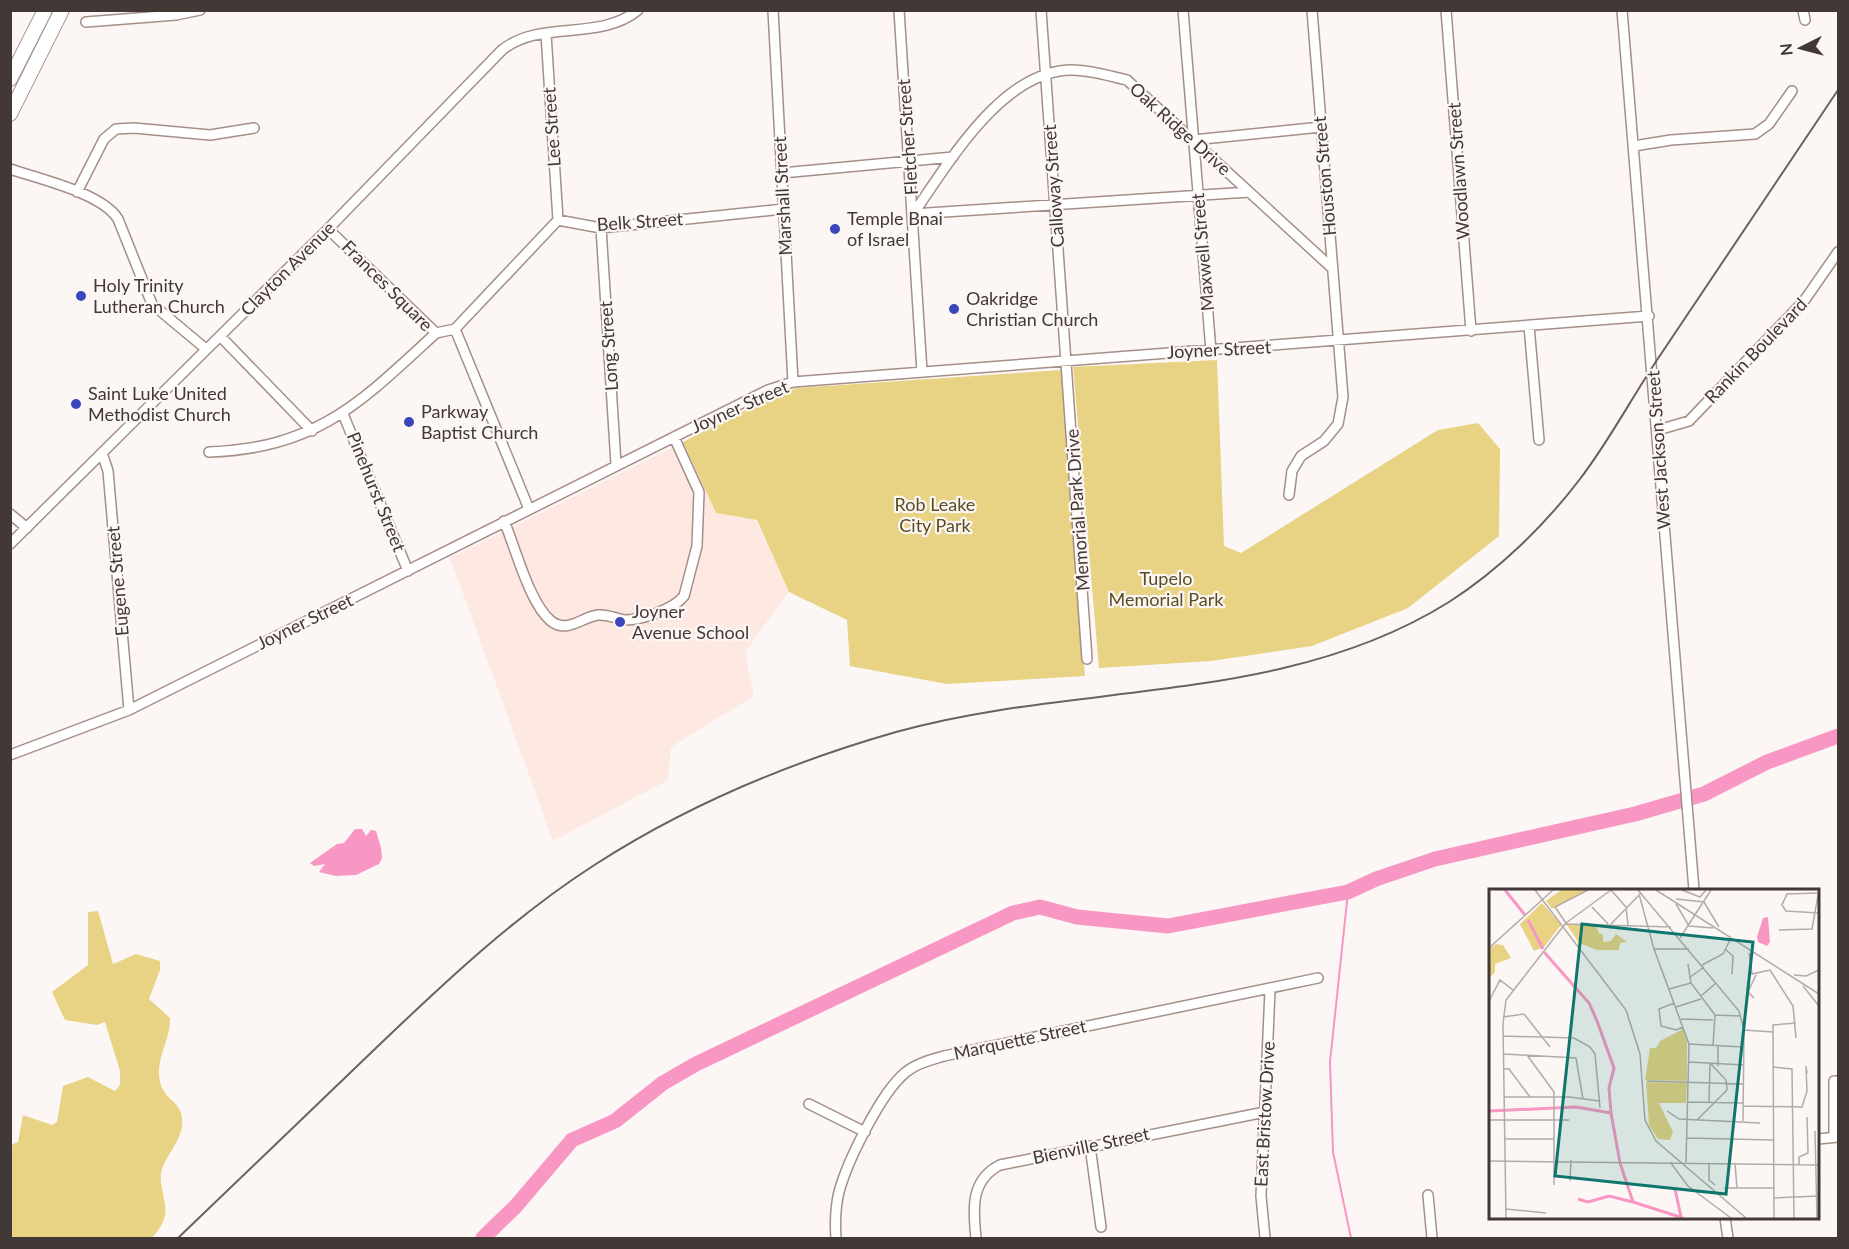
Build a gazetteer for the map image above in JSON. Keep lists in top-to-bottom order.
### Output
{
  "streets": {
    "street": [
      "Lee Street",
      "Oak Ridge Drive",
      "Fletcher Street",
      "Woodlawn Street",
      "Houston Street",
      "Calloway Street",
      "Marshall Street",
      "Belk Street",
      "Maxwell Street",
      "Clayton Avenue",
      "Frances Square",
      "Long Street",
      "Joyner Street",
      "Rankin Boulevard",
      "West Jackson Street",
      "Pinehurst Street",
      "Memorial Park Drive",
      "Eugene Street",
      "Marquette Street",
      "East Bristow Drive",
      "Bienville Street"
    ]
  },
  "crossings": [
    ["Lee Street", "Belk Street"],
    ["Lee Street", "Clayton Avenue"],
    ["Oak Ridge Drive", "Fletcher Street"],
    ["Oak Ridge Drive", "Houston Street"],
    ["Oak Ridge Drive", "Calloway Street"],
    ["Oak Ridge Drive", "Maxwell Street"],
    ["Fletcher Street", "Joyner Street"],
    ["Woodlawn Street", "Joyner Street"],
    ["Houston Street", "Joyner Street"],
    ["Calloway Street", "Joyner Street"],
    ["Calloway Street", "Memorial Park Drive"],
    ["Marshall Street", "Belk Street"],
    ["Marshall Street", "Joyner Street"],
    ["Belk Street", "Long Street"],
    ["Maxwell Street", "Joyner Street"],
    ["Clayton Avenue", "Frances Square"],
    ["Clayton Avenue", "Eugene Street"],
    ["Frances Square", "Pinehurst Street"],
    ["Long Street", "Joyner Street"],
    ["Joyner Street", "West Jackson Street"],
    ["Joyner Street", "Pinehurst Street"],
    ["Joyner Street", "Memorial Park Drive"],
    ["Joyner Street", "Eugene Street"],
    ["Rankin Boulevard", "West Jackson Street"],
    ["Marquette Street", "East Bristow Drive"],
    ["East Bristow Drive", "Bienville Street"]
  ],
  "parks": ["Rob Leake City Park", "Tupelo Memorial Park"],
  "places": [
    "Temple Bnai of Israel",
    "Holy Trinity Lutheran Church",
    "Oakridge Christian Church",
    "Saint Luke United Methodist Church",
    "Parkway Baptist Church",
    "Joyner Avenue School"
  ],
  "north": "left"
}
